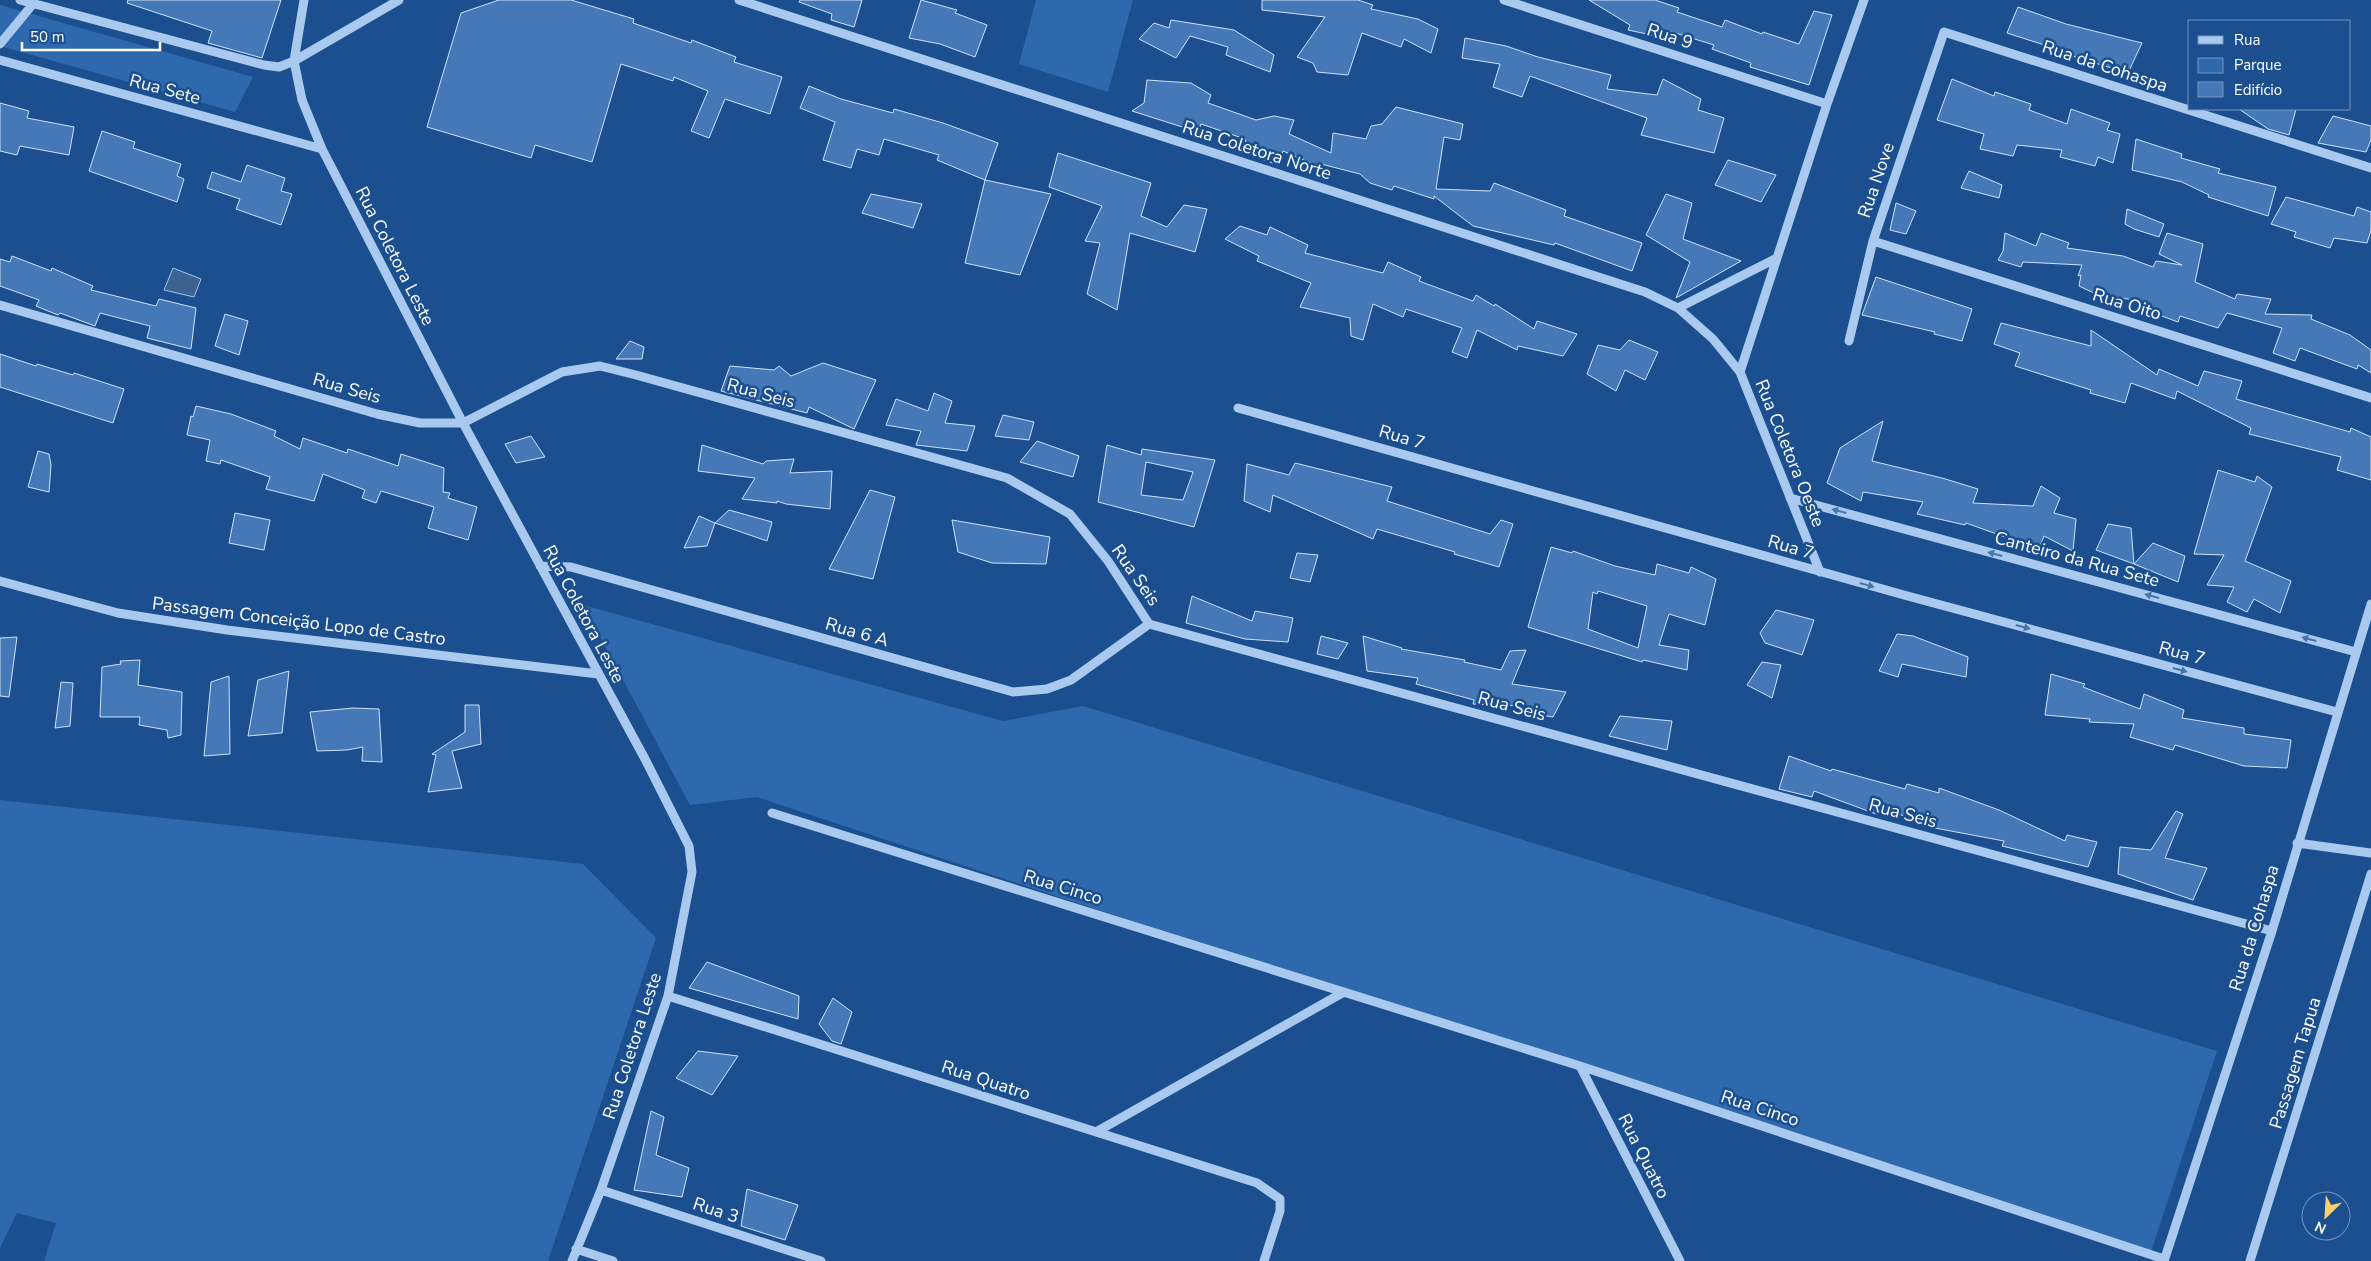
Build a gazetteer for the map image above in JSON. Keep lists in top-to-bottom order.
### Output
{
  "streets": {
    "street": [
      "Rua 9",
      "Rua da Cohaspa",
      "Rua Sete",
      "Rua Coletora Norte",
      "Rua Nove",
      "Rua Coletora Leste",
      "Rua Oito",
      "Rua Seis",
      "Rua 7",
      "Rua Coletora Oeste",
      "Canteiro da Rua Sete",
      "Passagem Conceição Lopo de Castro",
      "Rua 6 A",
      "Rua Cinco",
      "Passagem Tapua",
      "Rua Quatro",
      "Rua 3"
    ]
  },
  "crossings": [
    ["Rua 9", "Rua Coletora Oeste"],
    ["Rua da Cohaspa", "Rua Nove"],
    ["Rua da Cohaspa", "Rua Seis"],
    ["Rua da Cohaspa", "Rua 7"],
    ["Rua da Cohaspa", "Canteiro da Rua Sete"],
    ["Rua da Cohaspa", "Rua Cinco"],
    ["Rua Sete", "Rua Coletora Leste"],
    ["Rua Coletora Norte", "Rua Coletora Oeste"],
    ["Rua Nove", "Rua Oito"],
    ["Rua Coletora Leste", "Rua Seis"],
    ["Rua Coletora Leste", "Passagem Conceição Lopo de Castro"],
    ["Rua Coletora Leste", "Rua 6 A"],
    ["Rua Coletora Leste", "Rua Quatro"],
    ["Rua Coletora Leste", "Rua 3"],
    ["Rua Seis", "Rua 6 A"],
    ["Rua 7", "Rua Coletora Oeste"],
    ["Rua Coletora Oeste", "Canteiro da Rua Sete"],
    ["Rua Cinco", "Rua Quatro"]
  ],
  "one_way": ["Rua 7", "Canteiro da Rua Sete"],
  "legend": ["Rua", "Parque", "Edifício"],
  "scale_bar": "50 m",
  "north": "bottom left"
}
